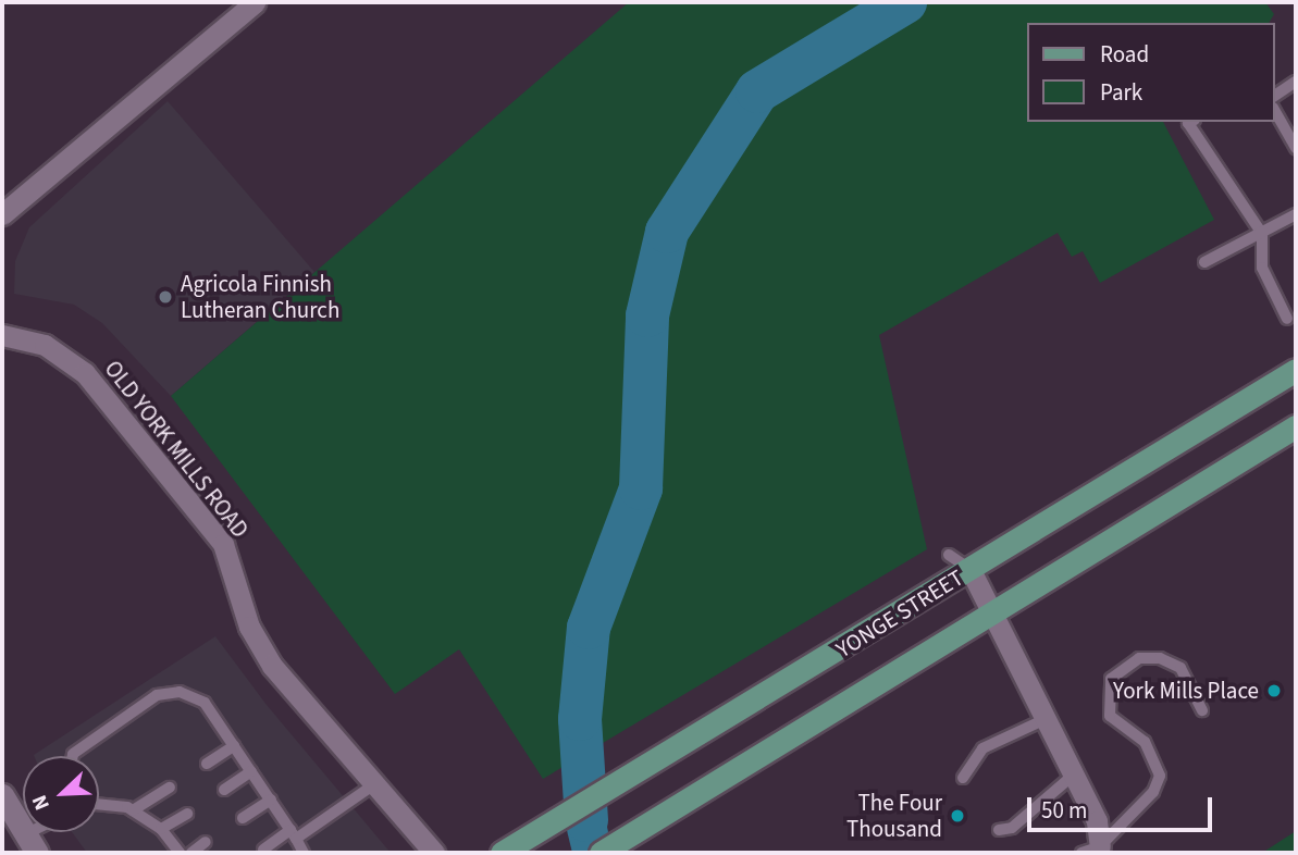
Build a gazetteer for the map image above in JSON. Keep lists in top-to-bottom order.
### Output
{
  "streets": {
    "main road": ["YONGE STREET"],
    "street": ["OLD YORK MILLS ROAD"]
  },
  "places": ["Agricola Finnish Lutheran Church", "York Mills Place", "The Four Thousand"],
  "legend": ["Road", "Park"],
  "scale_bar": "50 m",
  "north": "bottom left"
}
